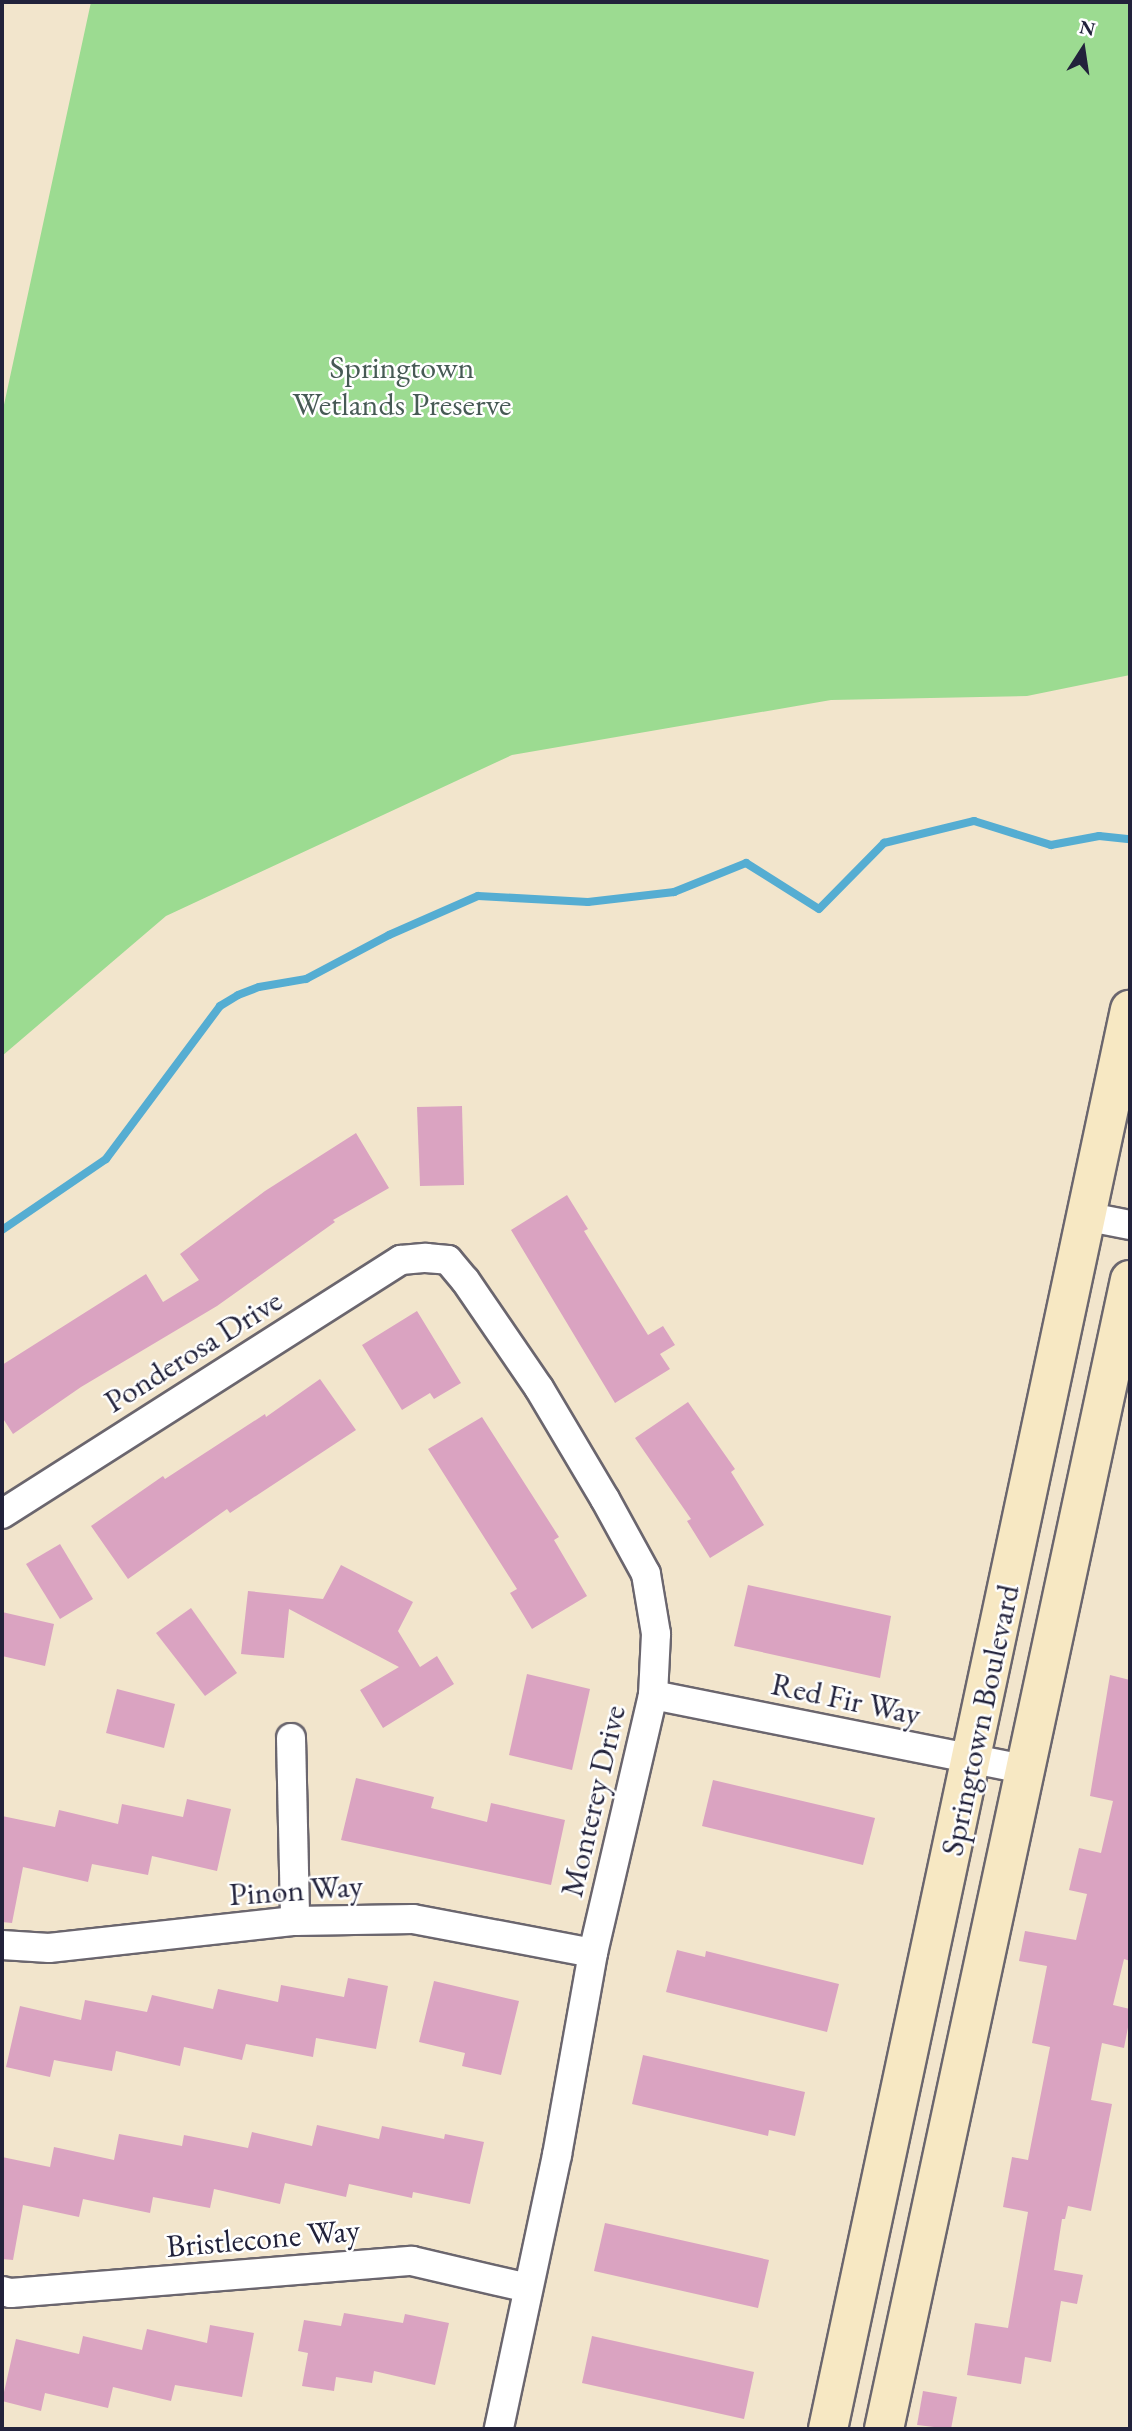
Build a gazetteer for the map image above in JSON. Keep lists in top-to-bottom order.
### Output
{
  "streets": {
    "street": [
      "Ponderosa Drive",
      "Red Fir Way",
      "Springtown Boulevard",
      "Monterey Drive",
      "Pinon Way",
      "Bristlecone Way"
    ]
  },
  "crossings": [
    ["Ponderosa Drive", "Monterey Drive"],
    ["Red Fir Way", "Springtown Boulevard"],
    ["Red Fir Way", "Monterey Drive"],
    ["Monterey Drive", "Pinon Way"],
    ["Monterey Drive", "Bristlecone Way"]
  ],
  "parks": ["Springtown Wetlands Preserve"],
  "north": "top"
}
